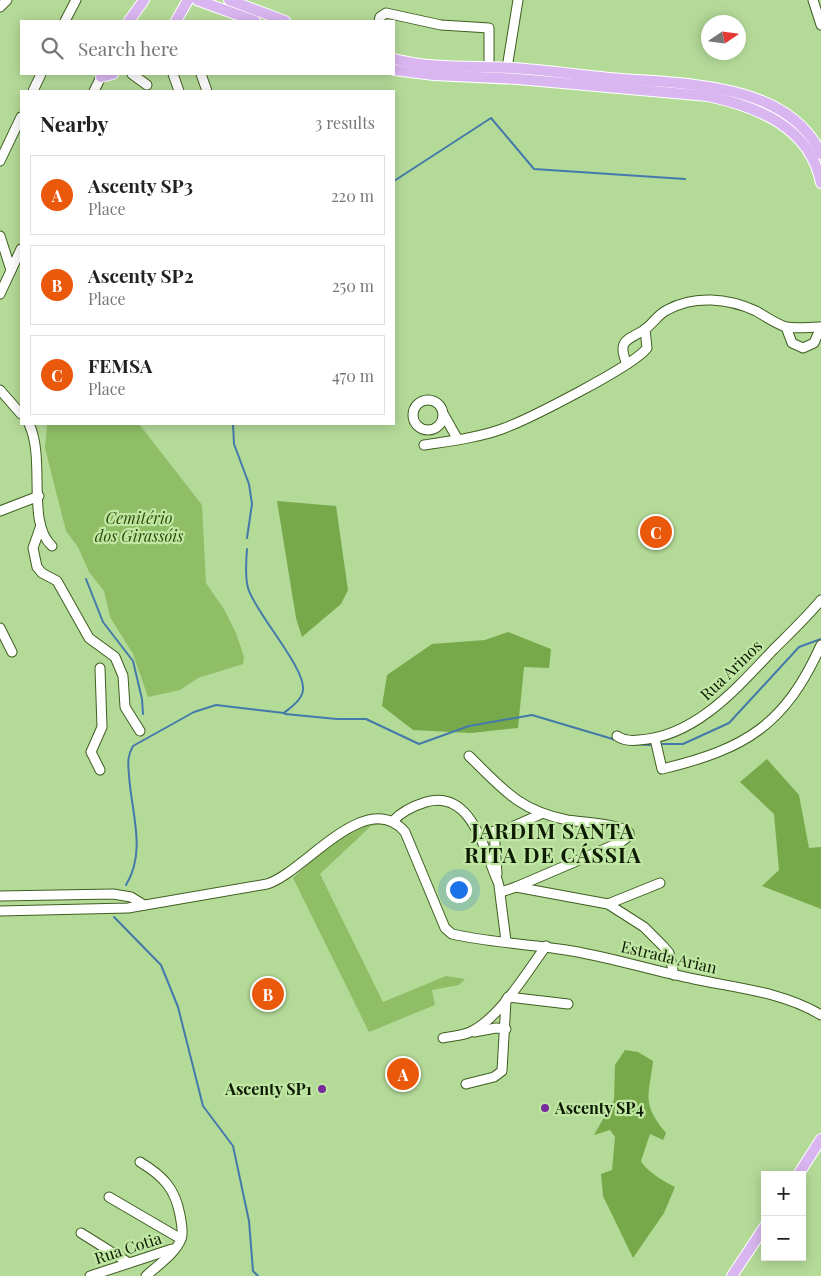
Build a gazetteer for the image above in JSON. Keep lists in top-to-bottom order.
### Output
{
  "streets": {
    "street": ["Rua Arinos", "Estrada Arian", "Rua Cotia"]
  },
  "districts": ["JARDIM SANTA RITA DE CÁSSIA"],
  "parks": ["Cemitério dos Girassóis"],
  "places": ["Ascenty SP1", "Ascenty SP4"],
  "north": "right",
  "page": {
    "search": "Search here",
    "heading": ["Nearby", "3 results"],
    "list": [
      {
        "mark": "A",
        "name": "Ascenty SP3",
        "note": "Place",
        "value": "220 m"
      },
      {
        "mark": "B",
        "name": "Ascenty SP2",
        "note": "Place",
        "value": "250 m"
      },
      {
        "mark": "C",
        "name": "FEMSA",
        "note": "Place",
        "value": "470 m"
      }
    ],
    "pins": ["C", "B", "A"],
    "map_buttons": ["+", "−"]
  }
}
